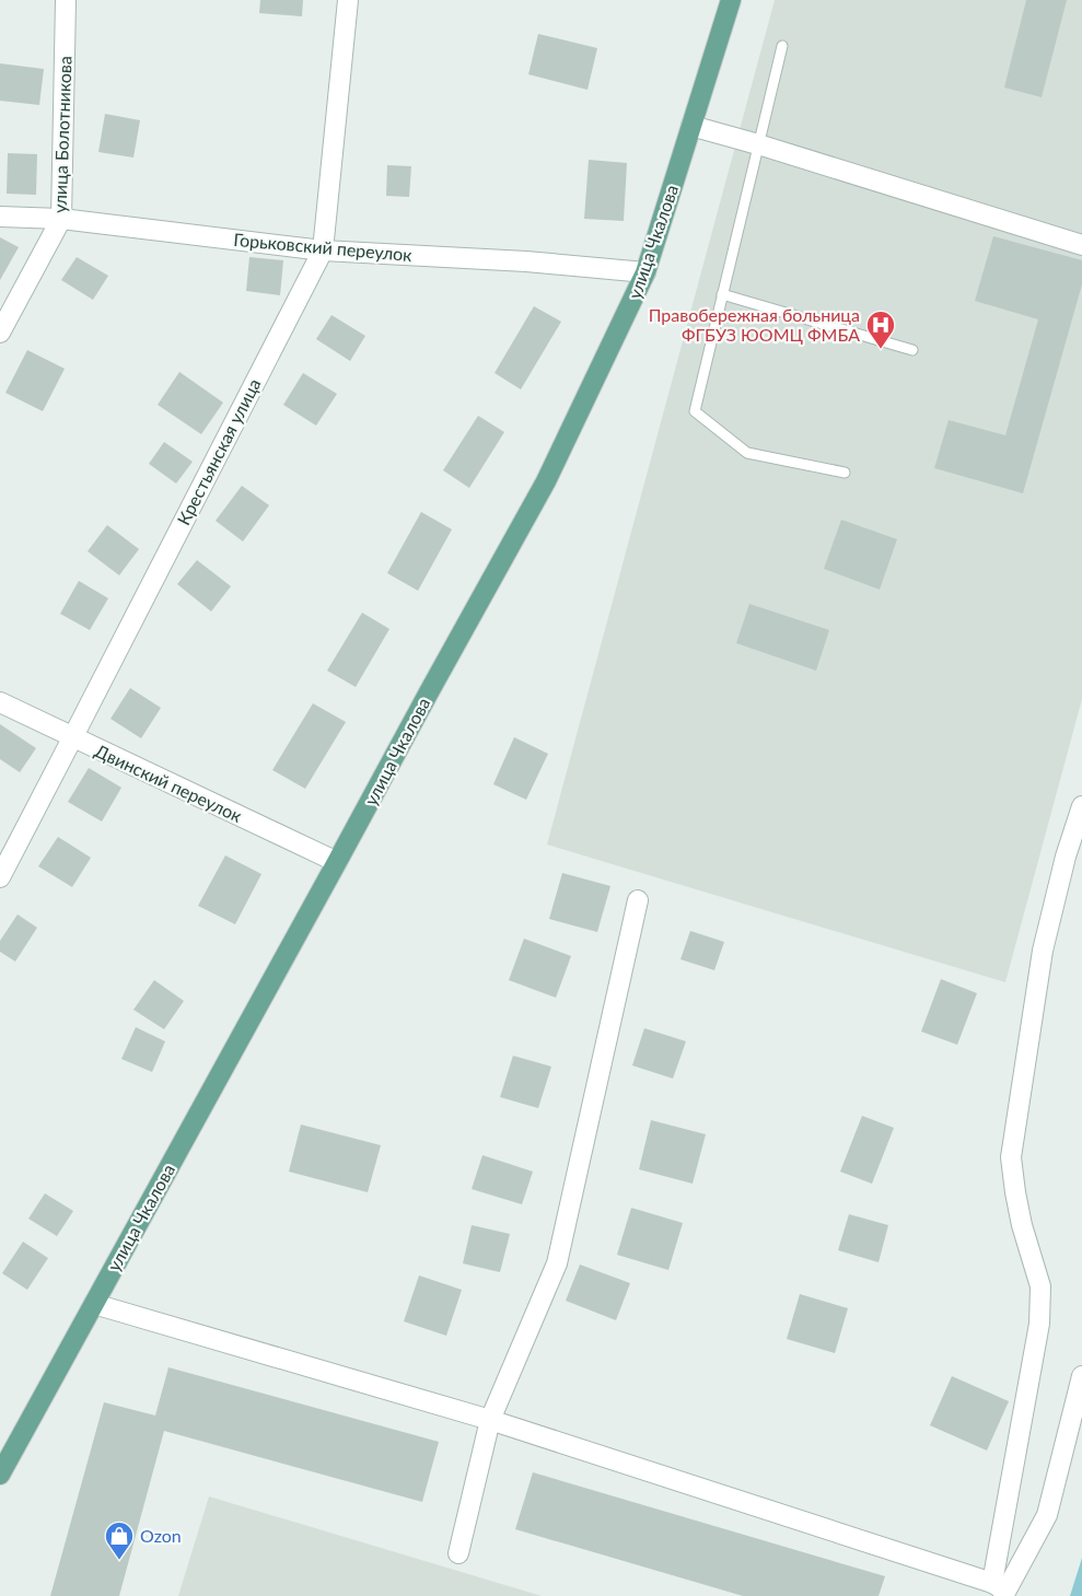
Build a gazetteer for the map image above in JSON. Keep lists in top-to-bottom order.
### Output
{
  "streets": {
    "main road": ["улица Чкалова"],
    "street": [
      "улица Болотникова",
      "Горьковский переулок",
      "Крестьянская улица",
      "Двинский переулок"
    ]
  },
  "crossings": [
    ["улица Болотникова", "Горьковский переулок"],
    ["улица Чкалова", "Горьковский переулок"],
    ["улица Чкалова", "Двинский переулок"],
    ["Горьковский переулок", "Крестьянская улица"],
    ["Крестьянская улица", "Двинский переулок"]
  ],
  "places": {
    "hospital": ["Правобережная больница ФГБУЗ ЮОМЦ ФМБА"],
    "shop": ["Ozon"]
  }
}
